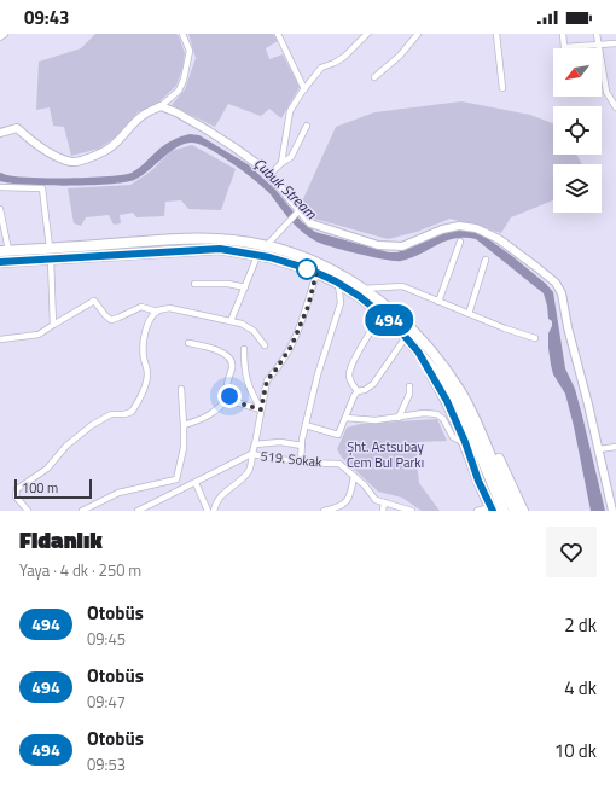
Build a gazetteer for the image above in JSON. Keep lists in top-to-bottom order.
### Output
{
  "streets": {
    "street": ["519. Sokak"]
  },
  "water": ["Çubuk Stream"],
  "parks": ["Şht. Astsubay Cem Bul Parkı"],
  "lines": ["bus line 494"],
  "scale_bar": "100 m",
  "north": "bottom left",
  "page": {
    "status": "09:43",
    "on_map": "494",
    "scale": "100 m",
    "heading": ["Fidanlık", "Yaya · 4 dk · 250 m"],
    "list": [
      {
        "mark": "494",
        "name": "Otobüs",
        "note": "09:45",
        "value": "2 dk"
      },
      {
        "mark": "494",
        "name": "Otobüs",
        "note": "09:47",
        "value": "4 dk"
      },
      {
        "mark": "494",
        "name": "Otobüs",
        "note": "09:53",
        "value": "10 dk"
      }
    ]
  }
}
